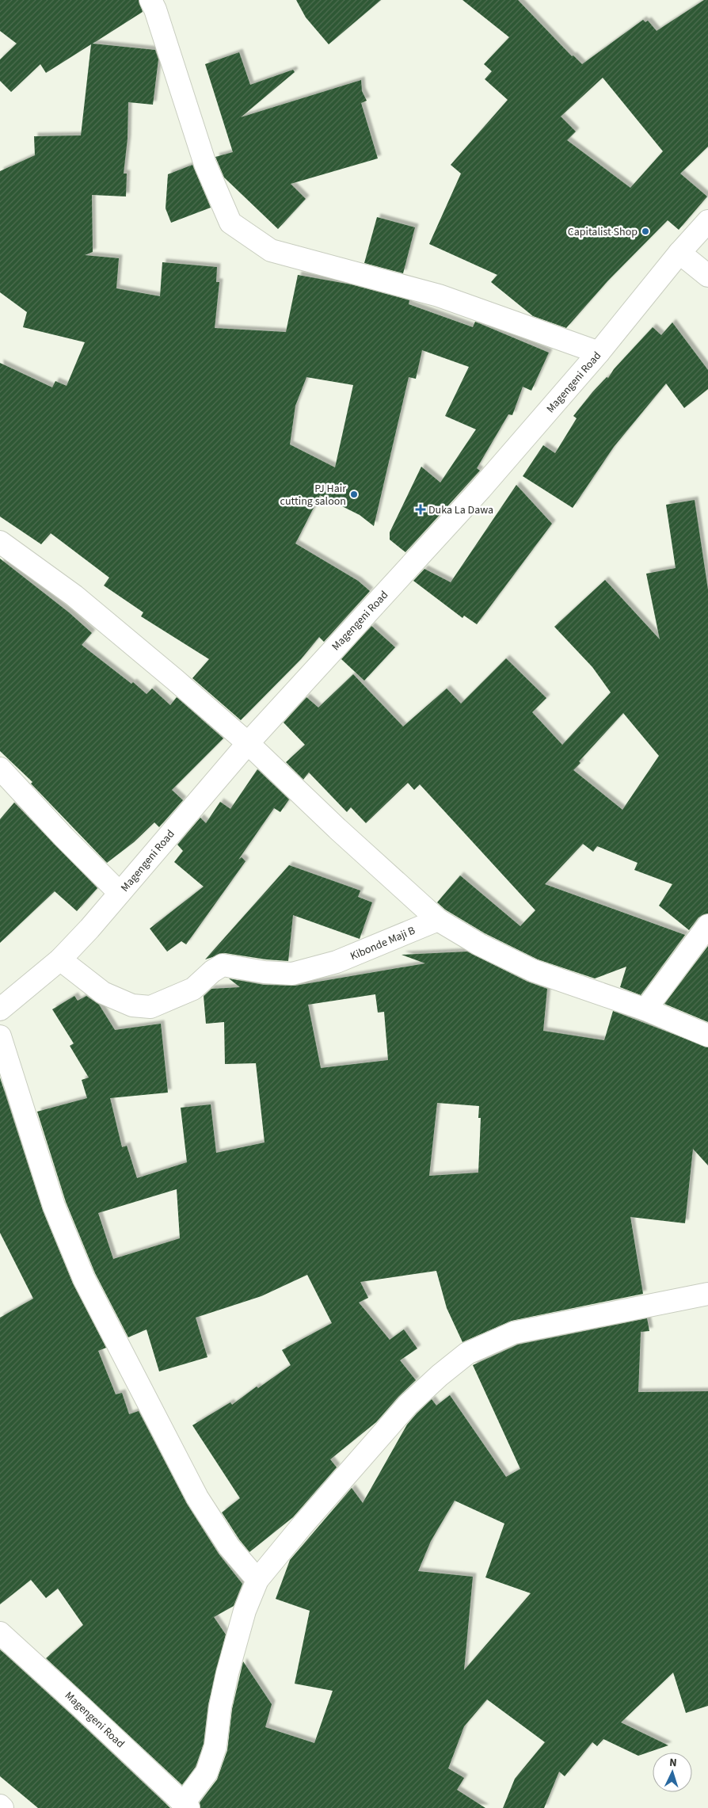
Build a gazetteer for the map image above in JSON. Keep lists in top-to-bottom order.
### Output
{
  "streets": {
    "street": ["Magengeni Road", "Kibonde Maji B"]
  },
  "crossings": [
    ["Magengeni Road", "Kibonde Maji B"]
  ],
  "places": {
    "other": ["Capitalist Shop", "PJ Hair cutting saloon"],
    "health": ["Duka La Dawa"]
  },
  "north": "top"
}
